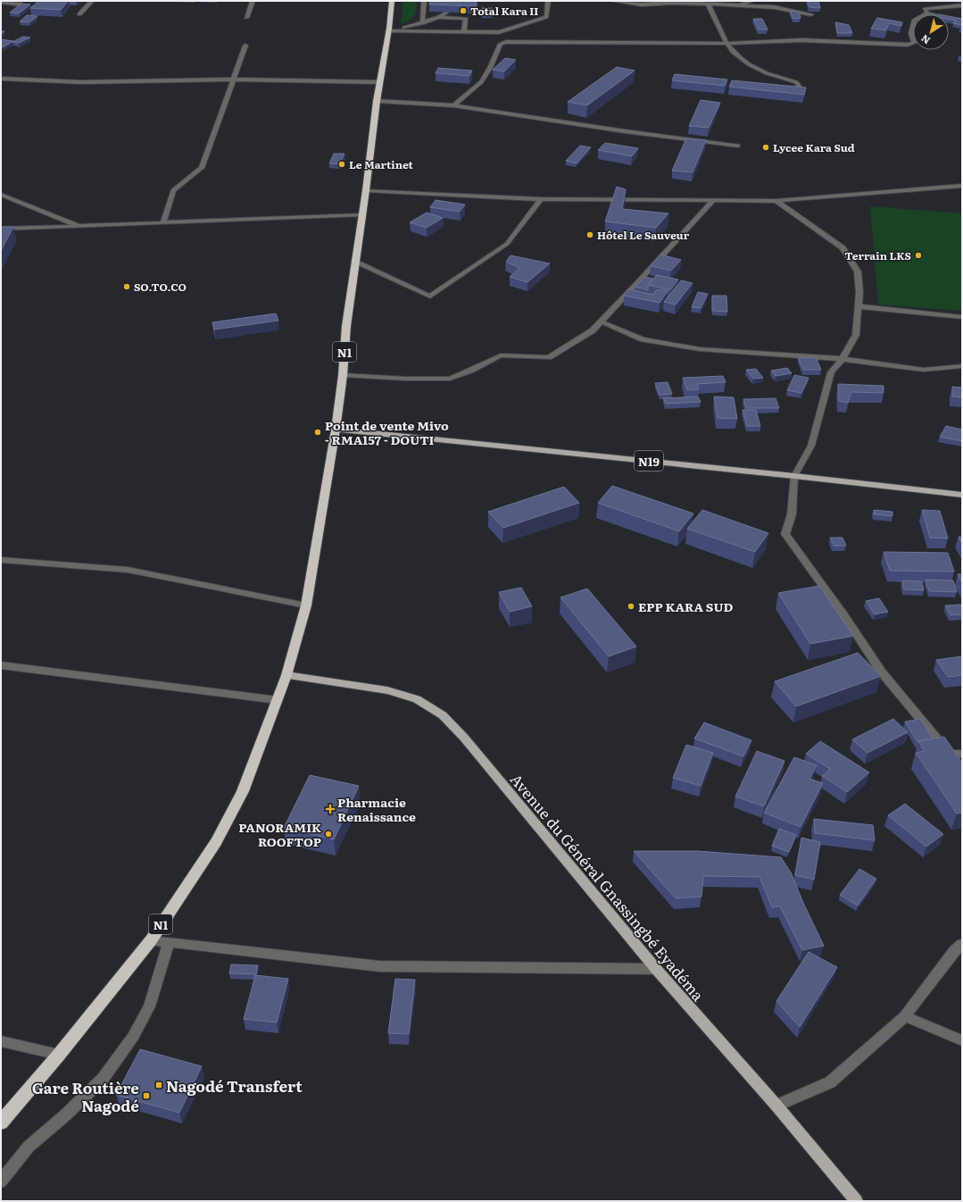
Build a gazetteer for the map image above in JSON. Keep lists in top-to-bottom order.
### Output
{
  "streets": {
    "highway": ["N1"],
    "main road": ["N19", "Avenue du Général Gnassingbé Eyadéma"]
  },
  "crossings": [
    ["N1", "N19"],
    ["N1", "Avenue du Général Gnassingbé Eyadéma"]
  ],
  "places": {
    "other": [
      "Total Kara II",
      "Lycee Kara Sud",
      "Le Martinet",
      "Hôtel Le Sauveur",
      "Terrain LKS",
      "SO.TO.CO",
      "Point de vente Mivo - RMA157 - DOUTI",
      "EPP KARA SUD",
      "PANORAMIK ROOFTOP"
    ],
    "health": ["Pharmacie Renaissance"],
    "transit": ["Nagodé Transfert", "Gare Routière Nagodé"]
  },
  "north": "bottom left"
}
